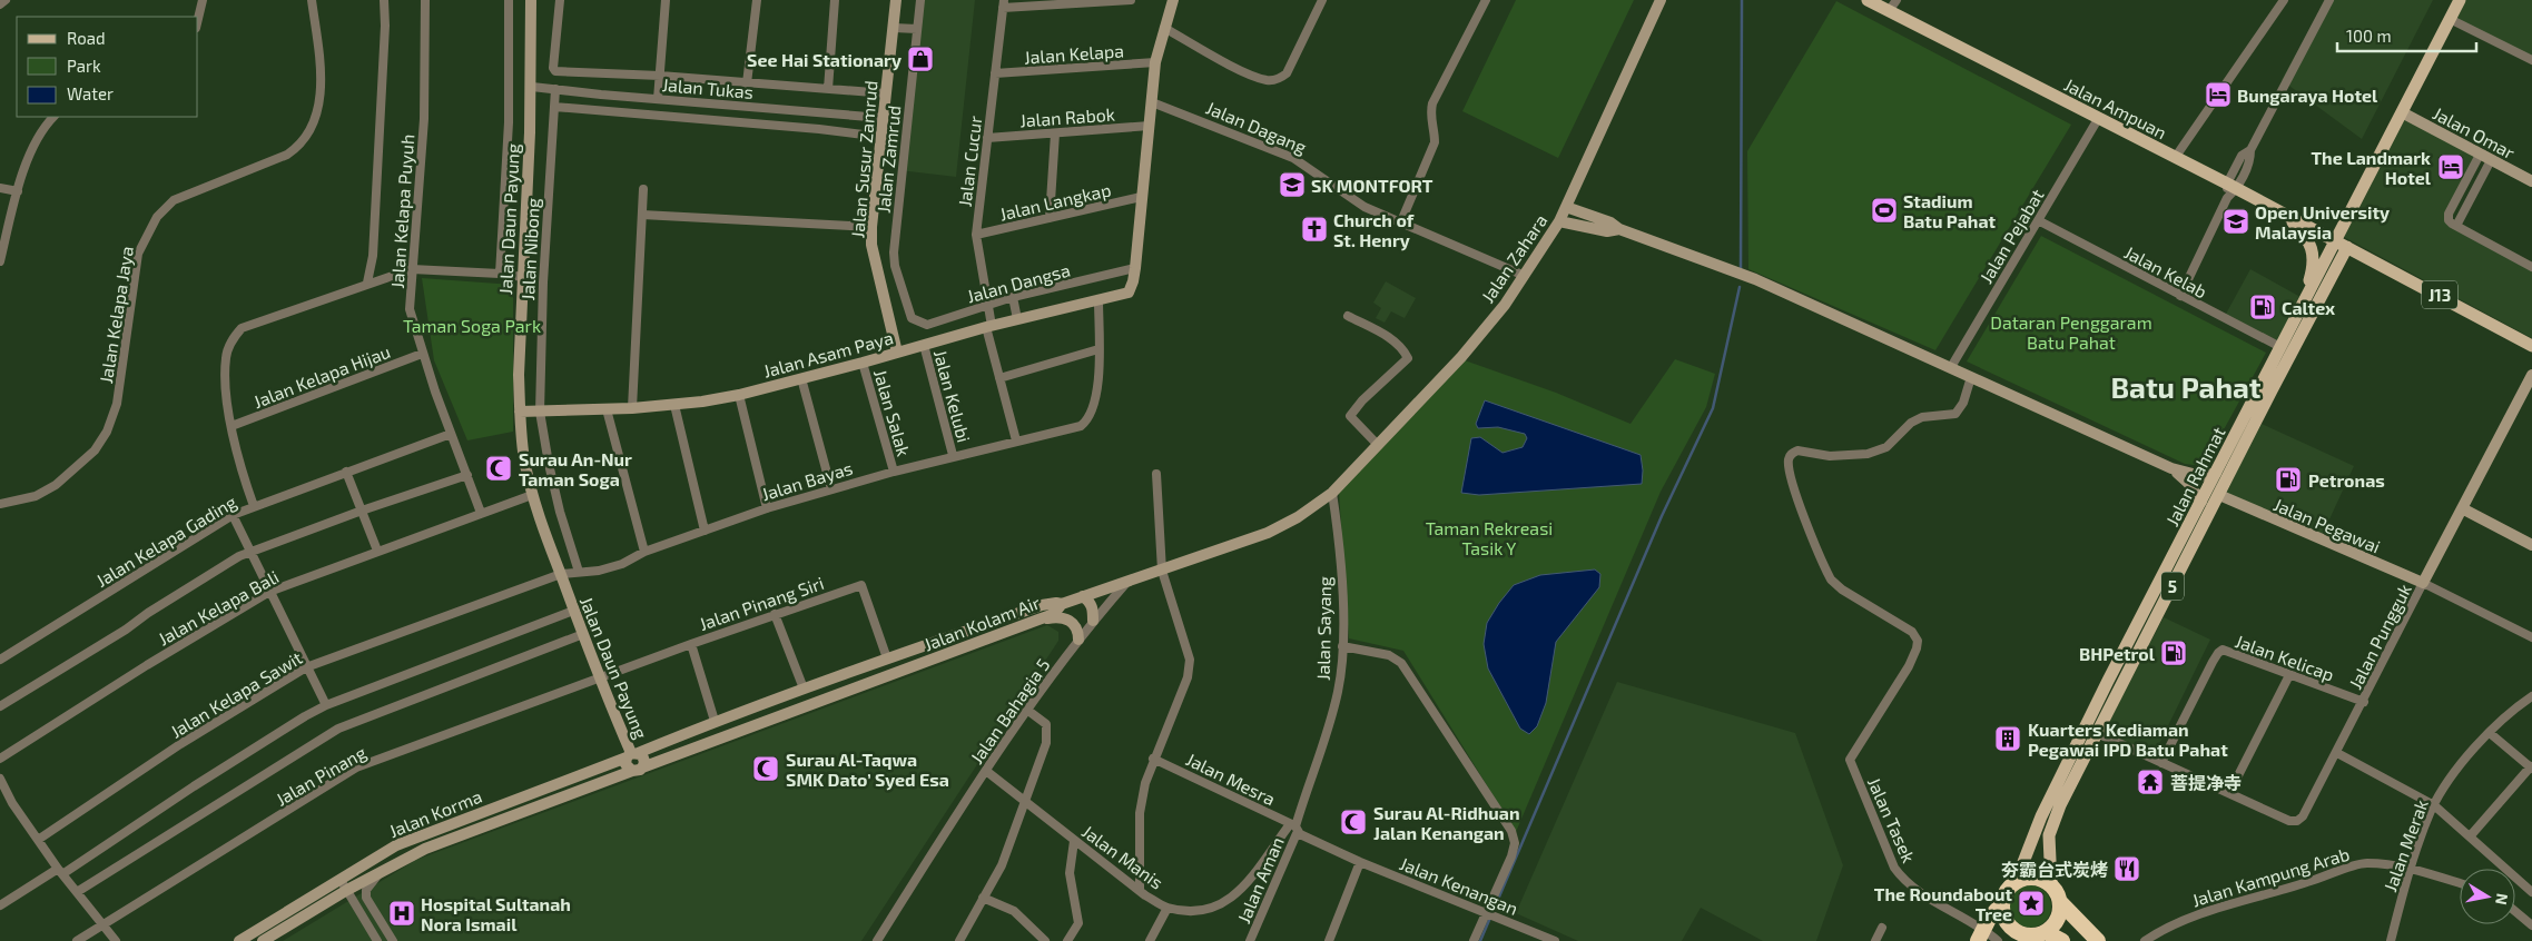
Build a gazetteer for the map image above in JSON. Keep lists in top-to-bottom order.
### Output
{
  "streets": {
    "highway": ["5"],
    "main road": ["Jalan Ampuan", "J13", "Jalan Rahmat"],
    "street": [
      "Jalan Kelapa",
      "Jalan Tukas",
      "Jalan Rabok",
      "Jalan Dagang",
      "Jalan Omar",
      "Jalan Susur Zamrud",
      "Jalan Zamrud",
      "Jalan Cucur",
      "Jalan Langkap",
      "Jalan Kelapa Puyuh",
      "Jalan Daun Payung",
      "Jalan Pejabat",
      "Jalan Nibong",
      "Jalan Zahara",
      "Jalan Kelab",
      "Jalan Dangsa",
      "Jalan Kelapa Jaya",
      "Jalan Asam Paya",
      "Jalan Kelapa Hijau",
      "Jalan Kelubi",
      "Jalan Salak",
      "Jalan Bayas",
      "Jalan Pegawai",
      "Jalan Kelapa Gading",
      "Jalan Pinang Siri",
      "Jalan Kelapa Bali",
      "Jalan Kolam Air",
      "Jalan Sayang",
      "Jalan Pungguk",
      "Jalan Kelicap",
      "Jalan Kelapa Sawit",
      "Jalan Bahagia 5",
      "Jalan Pinang",
      "Jalan Mesra",
      "Jalan Korma",
      "Jalan Tasek",
      "Jalan Merak",
      "Jalan Manis",
      "Jalan Kampung Arab",
      "Jalan Aman",
      "Jalan Kenangan"
    ]
  },
  "crossings": [
    ["Jalan Kelapa", "Jalan Cucur"],
    ["Jalan Tukas", "Jalan Susur Zamrud"],
    ["Jalan Tukas", "Jalan Daun Payung"],
    ["Jalan Tukas", "Jalan Nibong"],
    ["Jalan Ampuan", "Jalan Pejabat"],
    ["Jalan Ampuan", "J13"],
    ["Jalan Ampuan", "Jalan Rahmat"],
    ["Jalan Rabok", "Jalan Cucur"],
    ["Jalan Dagang", "Jalan Zahara"],
    ["Jalan Omar", "Jalan Rahmat"],
    ["Jalan Susur Zamrud", "Jalan Asam Paya"],
    ["Jalan Zamrud", "Jalan Dangsa"],
    ["Jalan Cucur", "Jalan Langkap"],
    ["Jalan Cucur", "Jalan Dangsa"],
    ["Jalan Cucur", "Jalan Asam Paya"],
    ["Jalan Cucur", "Jalan Bayas"],
    ["Jalan Kelapa Puyuh", "Jalan Kelapa Hijau"],
    ["Jalan Kelapa Puyuh", "Jalan Kelapa Gading"],
    ["Jalan Kelapa Puyuh", "Jalan Kelapa Bali"],
    ["Jalan Daun Payung", "Jalan Asam Paya"],
    ["Jalan Daun Payung", "Jalan Bayas"],
    ["Jalan Daun Payung", "Jalan Pinang Siri"],
    ["Jalan Daun Payung", "Jalan Kelapa Bali"],
    ["Jalan Daun Payung", "Jalan Kolam Air"],
    ["Jalan Daun Payung", "Jalan Kelapa Sawit"],
    ["Jalan Daun Payung", "Jalan Pinang"],
    ["Jalan Daun Payung", "Jalan Korma"],
    ["Jalan Pejabat", "Jalan Kelab"],
    ["Jalan Nibong", "Jalan Asam Paya"],
    ["Jalan Nibong", "Jalan Bayas"],
    ["Jalan Zahara", "Jalan Kolam Air"],
    ["Jalan Zahara", "Jalan Sayang"],
    ["Jalan Zahara", "Jalan Bahagia 5"],
    ["Jalan Kelab", "Jalan Rahmat"],
    ["Jalan Dangsa", "Jalan Asam Paya"],
    ["J13", "Jalan Rahmat"],
    ["Jalan Asam Paya", "Jalan Kelubi"],
    ["Jalan Asam Paya", "Jalan Salak"],
    ["Jalan Asam Paya", "Jalan Bayas"],
    ["Jalan Kelubi", "Jalan Bayas"],
    ["Jalan Salak", "Jalan Bayas"],
    ["Jalan Rahmat", "Jalan Pegawai"],
    ["Jalan Rahmat", "5"],
    ["Jalan Bayas", "Jalan Kelapa Sawit"],
    ["Jalan Pegawai", "Jalan Pungguk"],
    ["5", "Jalan Tasek"],
    ["Jalan Pinang Siri", "Jalan Kolam Air"],
    ["Jalan Pinang Siri", "Jalan Pinang"],
    ["Jalan Kolam Air", "Jalan Korma"],
    ["Jalan Sayang", "Jalan Mesra"],
    ["Jalan Sayang", "Jalan Manis"],
    ["Jalan Sayang", "Jalan Aman"],
    ["Jalan Sayang", "Jalan Kenangan"],
    ["Jalan Pungguk", "Jalan Kelicap"],
    ["Jalan Bahagia 5", "Jalan Manis"],
    ["Jalan Mesra", "Jalan Manis"],
    ["Jalan Mesra", "Jalan Aman"],
    ["Jalan Mesra", "Jalan Kenangan"],
    ["Jalan Merak", "Jalan Kampung Arab"],
    ["Jalan Manis", "Jalan Aman"],
    ["Jalan Manis", "Jalan Kenangan"],
    ["Jalan Aman", "Jalan Kenangan"]
  ],
  "districts": ["Batu Pahat"],
  "parks": ["Dataran Penggaram Batu Pahat", "Taman Soga Park", "Taman Rekreasi Tasik Y"],
  "places": {
    "shop": ["See Hai Stationary"],
    "hotel": ["Bungaraya Hotel", "The Landmark Hotel"],
    "school or university": ["SK MONTFORT", "Open University Malaysia"],
    "sports": ["Stadium Batu Pahat"],
    "church": ["Church of St. Henry"],
    "fuel station": ["Caltex", "Petronas", "BHPetrol"],
    "mosque": ["Surau An-Nur Taman Soga", "Surau Al-Taqwa SMK Dato’ Syed Esa", "Surau Al-Ridhuan Jalan Kenangan"],
    "building": ["Kuarters Kediaman Pegawai IPD Batu Pahat"],
    "temple": ["菩提净寺"],
    "restaurant": ["夯霸台式炭烤"],
    "place": ["The Roundabout Tree"],
    "hospital": ["Hospital Sultanah Nora Ismail"]
  },
  "legend": ["Road", "Park", "Water"],
  "scale_bar": "100 m",
  "north": "right"
}
